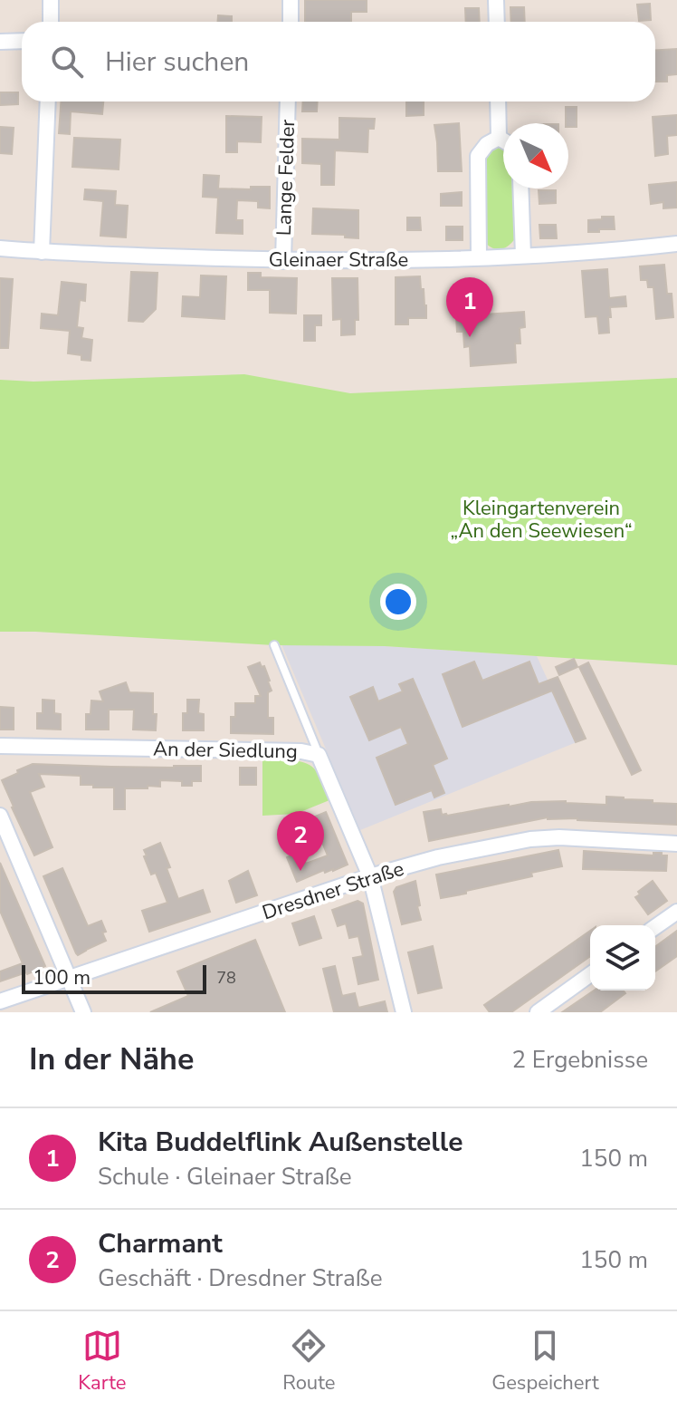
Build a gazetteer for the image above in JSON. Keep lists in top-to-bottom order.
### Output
{
  "streets": {
    "street": [
      "Lange Felder",
      "Gleinaer Straße",
      "An der Siedlung",
      "Dresdner Straße"
    ]
  },
  "crossings": [
    ["Lange Felder", "Gleinaer Straße"],
    ["An der Siedlung", "Dresdner Straße"]
  ],
  "parks": ["Kleingartenverein „An den Seewiesen“"],
  "house_numbers": ["78"],
  "scale_bar": "100 m",
  "north": "bottom right",
  "page": {
    "search": "Hier suchen",
    "pins": ["1", "2"],
    "scale": "100 m",
    "heading": ["In der Nähe", "2 Ergebnisse"],
    "list": [
      {
        "mark": "1",
        "name": "Kita Buddelflink Außenstelle",
        "note": "Schule · Gleinaer Straße",
        "value": "150 m"
      },
      {
        "mark": "2",
        "name": "Charmant",
        "note": "Geschäft · Dresdner Straße",
        "value": "150 m"
      }
    ],
    "nav": ["Karte", "Route", "Gespeichert"]
  }
}
